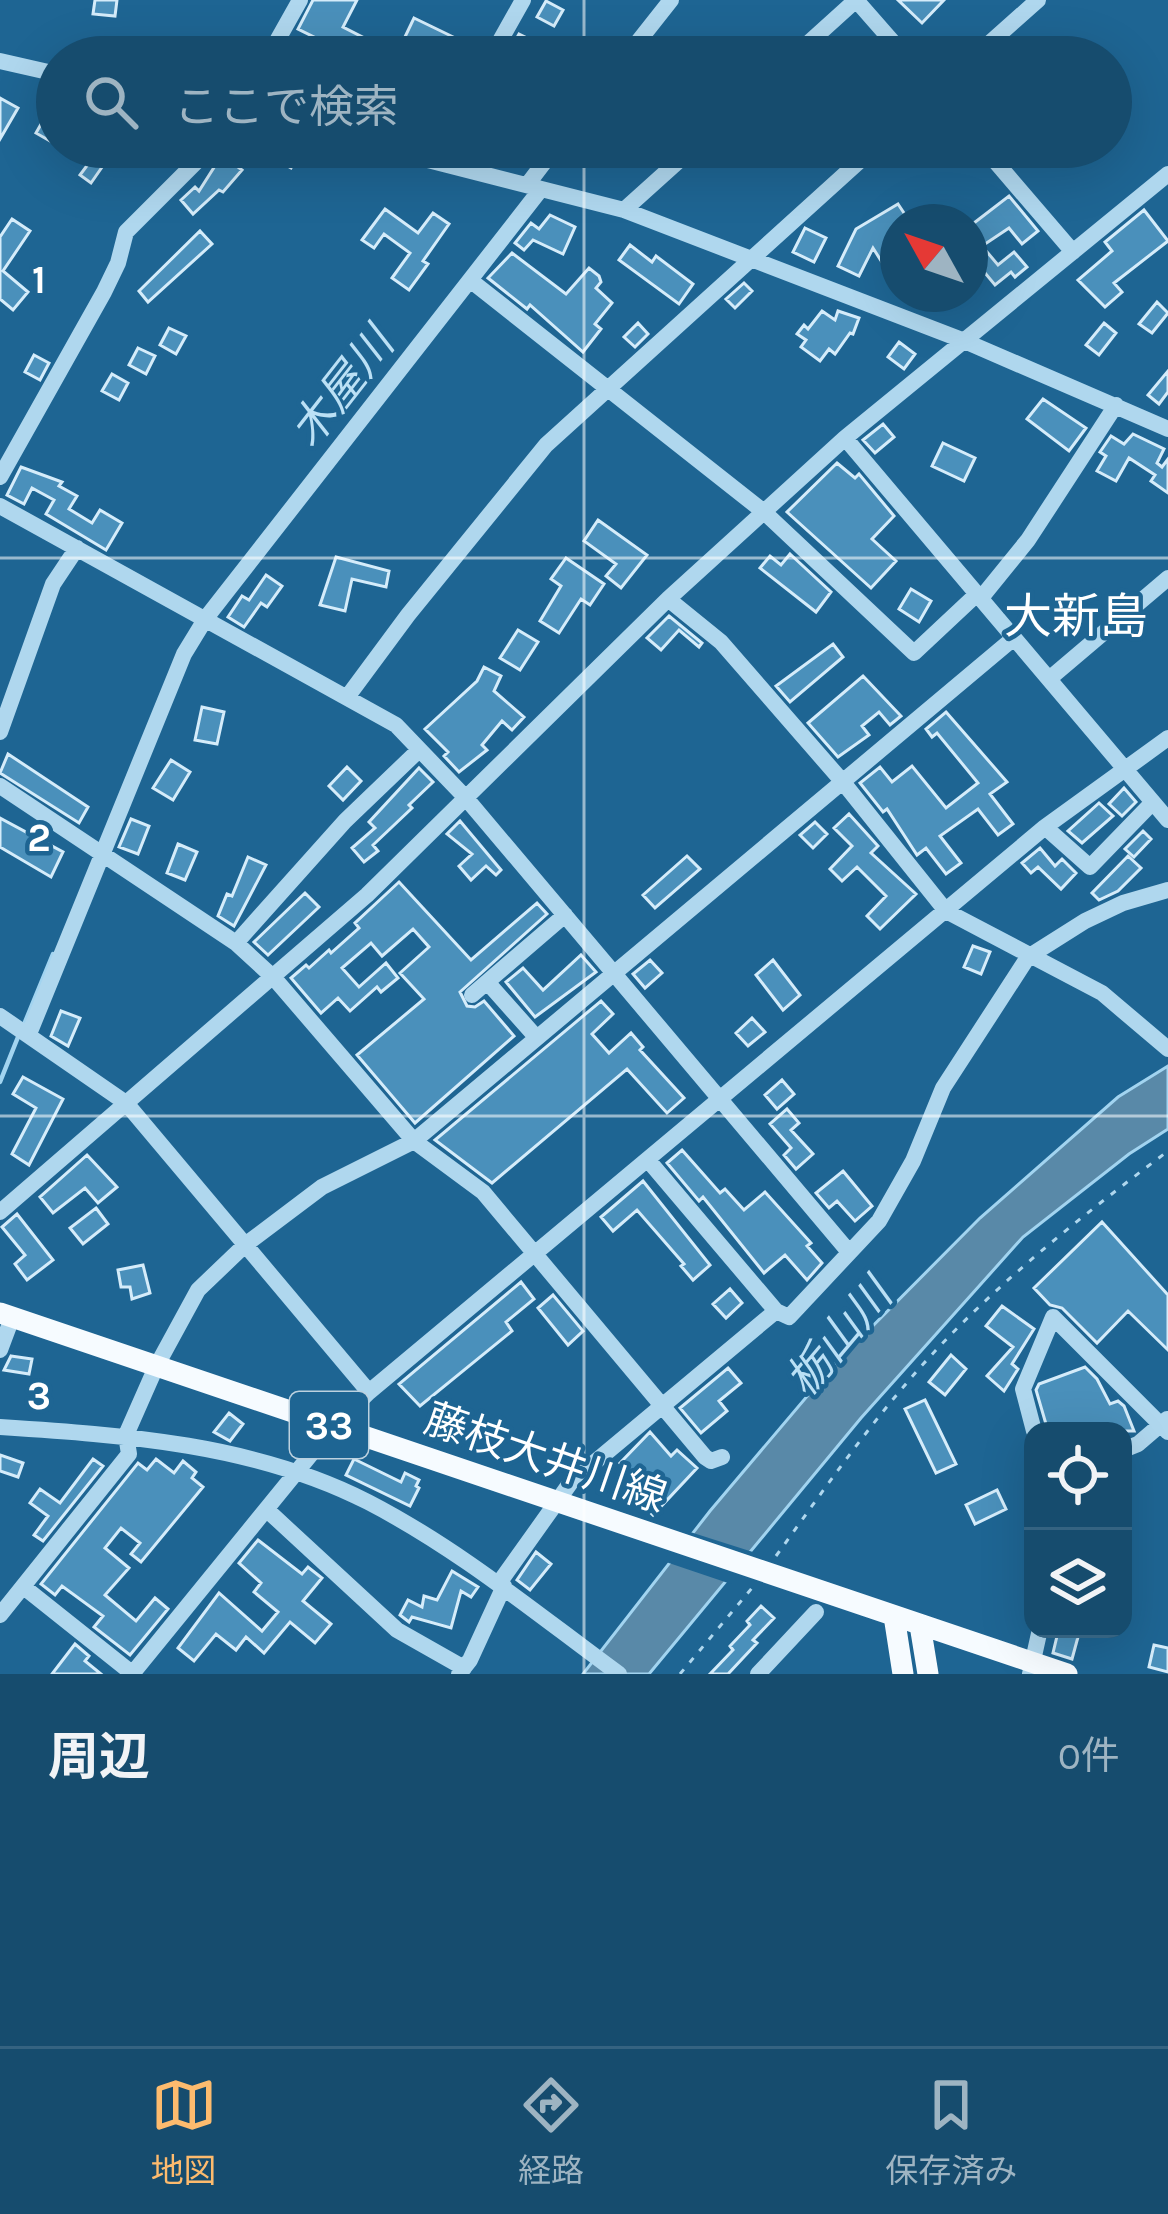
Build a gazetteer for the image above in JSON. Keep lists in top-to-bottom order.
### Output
{
  "streets": {
    "main road": ["33", "藤枝大井川線"]
  },
  "districts": ["大新島"],
  "water": ["木屋川", "栃山川"],
  "north": "top left",
  "page": {
    "search": "ここで検索",
    "heading": ["周辺", "0件"],
    "nav": ["地図", "経路", "保存済み"]
  },
  "grid": {
    "rows": ["1", "2", "3"]
  }
}
